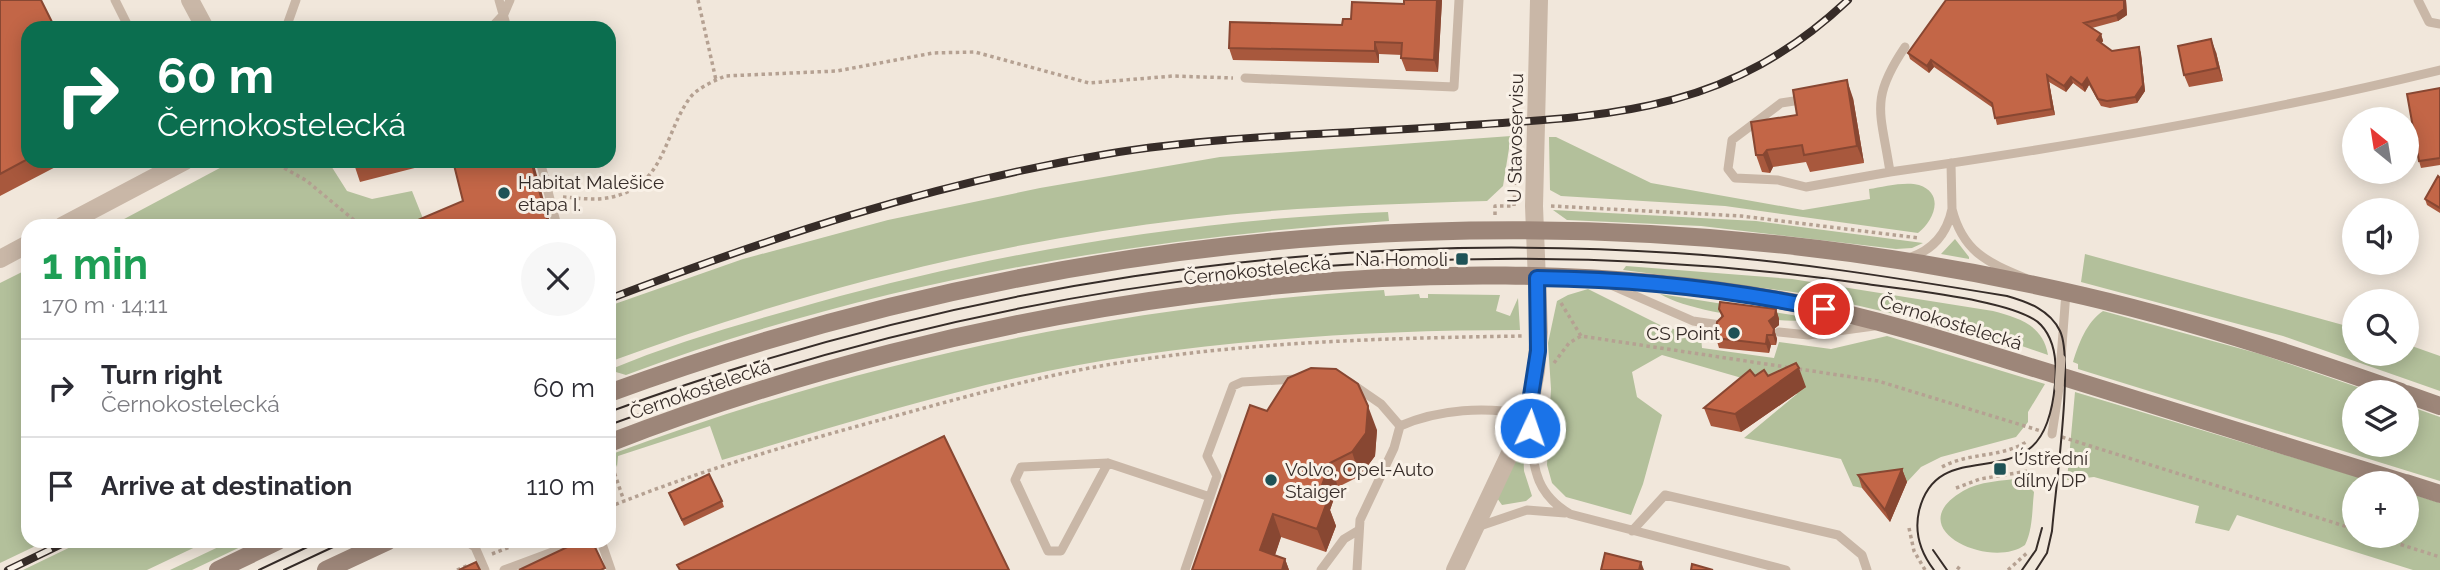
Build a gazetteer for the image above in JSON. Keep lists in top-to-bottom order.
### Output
{
  "streets": {
    "main road": ["Černokostelecká"],
    "street": ["U Stavoservisu"]
  },
  "crossings": [
    ["U Stavoservisu", "Černokostelecká"]
  ],
  "places": {
    "other": ["Habitat Malešice etapa I.", "CS Point", "Volvo, Opel-Auto Staiger"],
    "transit": ["Na Homoli", "Ústřední dílny DP"]
  },
  "north": "top left",
  "page": {
    "turn": ["60 m", "Černokostelecká"],
    "map_buttons": "+",
    "heading": ["1 min", "170 m · 14:11"],
    "list": [
      {
        "name": "Turn right",
        "note": "Černokostelecká",
        "value": "60 m"
      },
      {
        "name": "Arrive at destination",
        "value": "110 m"
      }
    ]
  }
}
